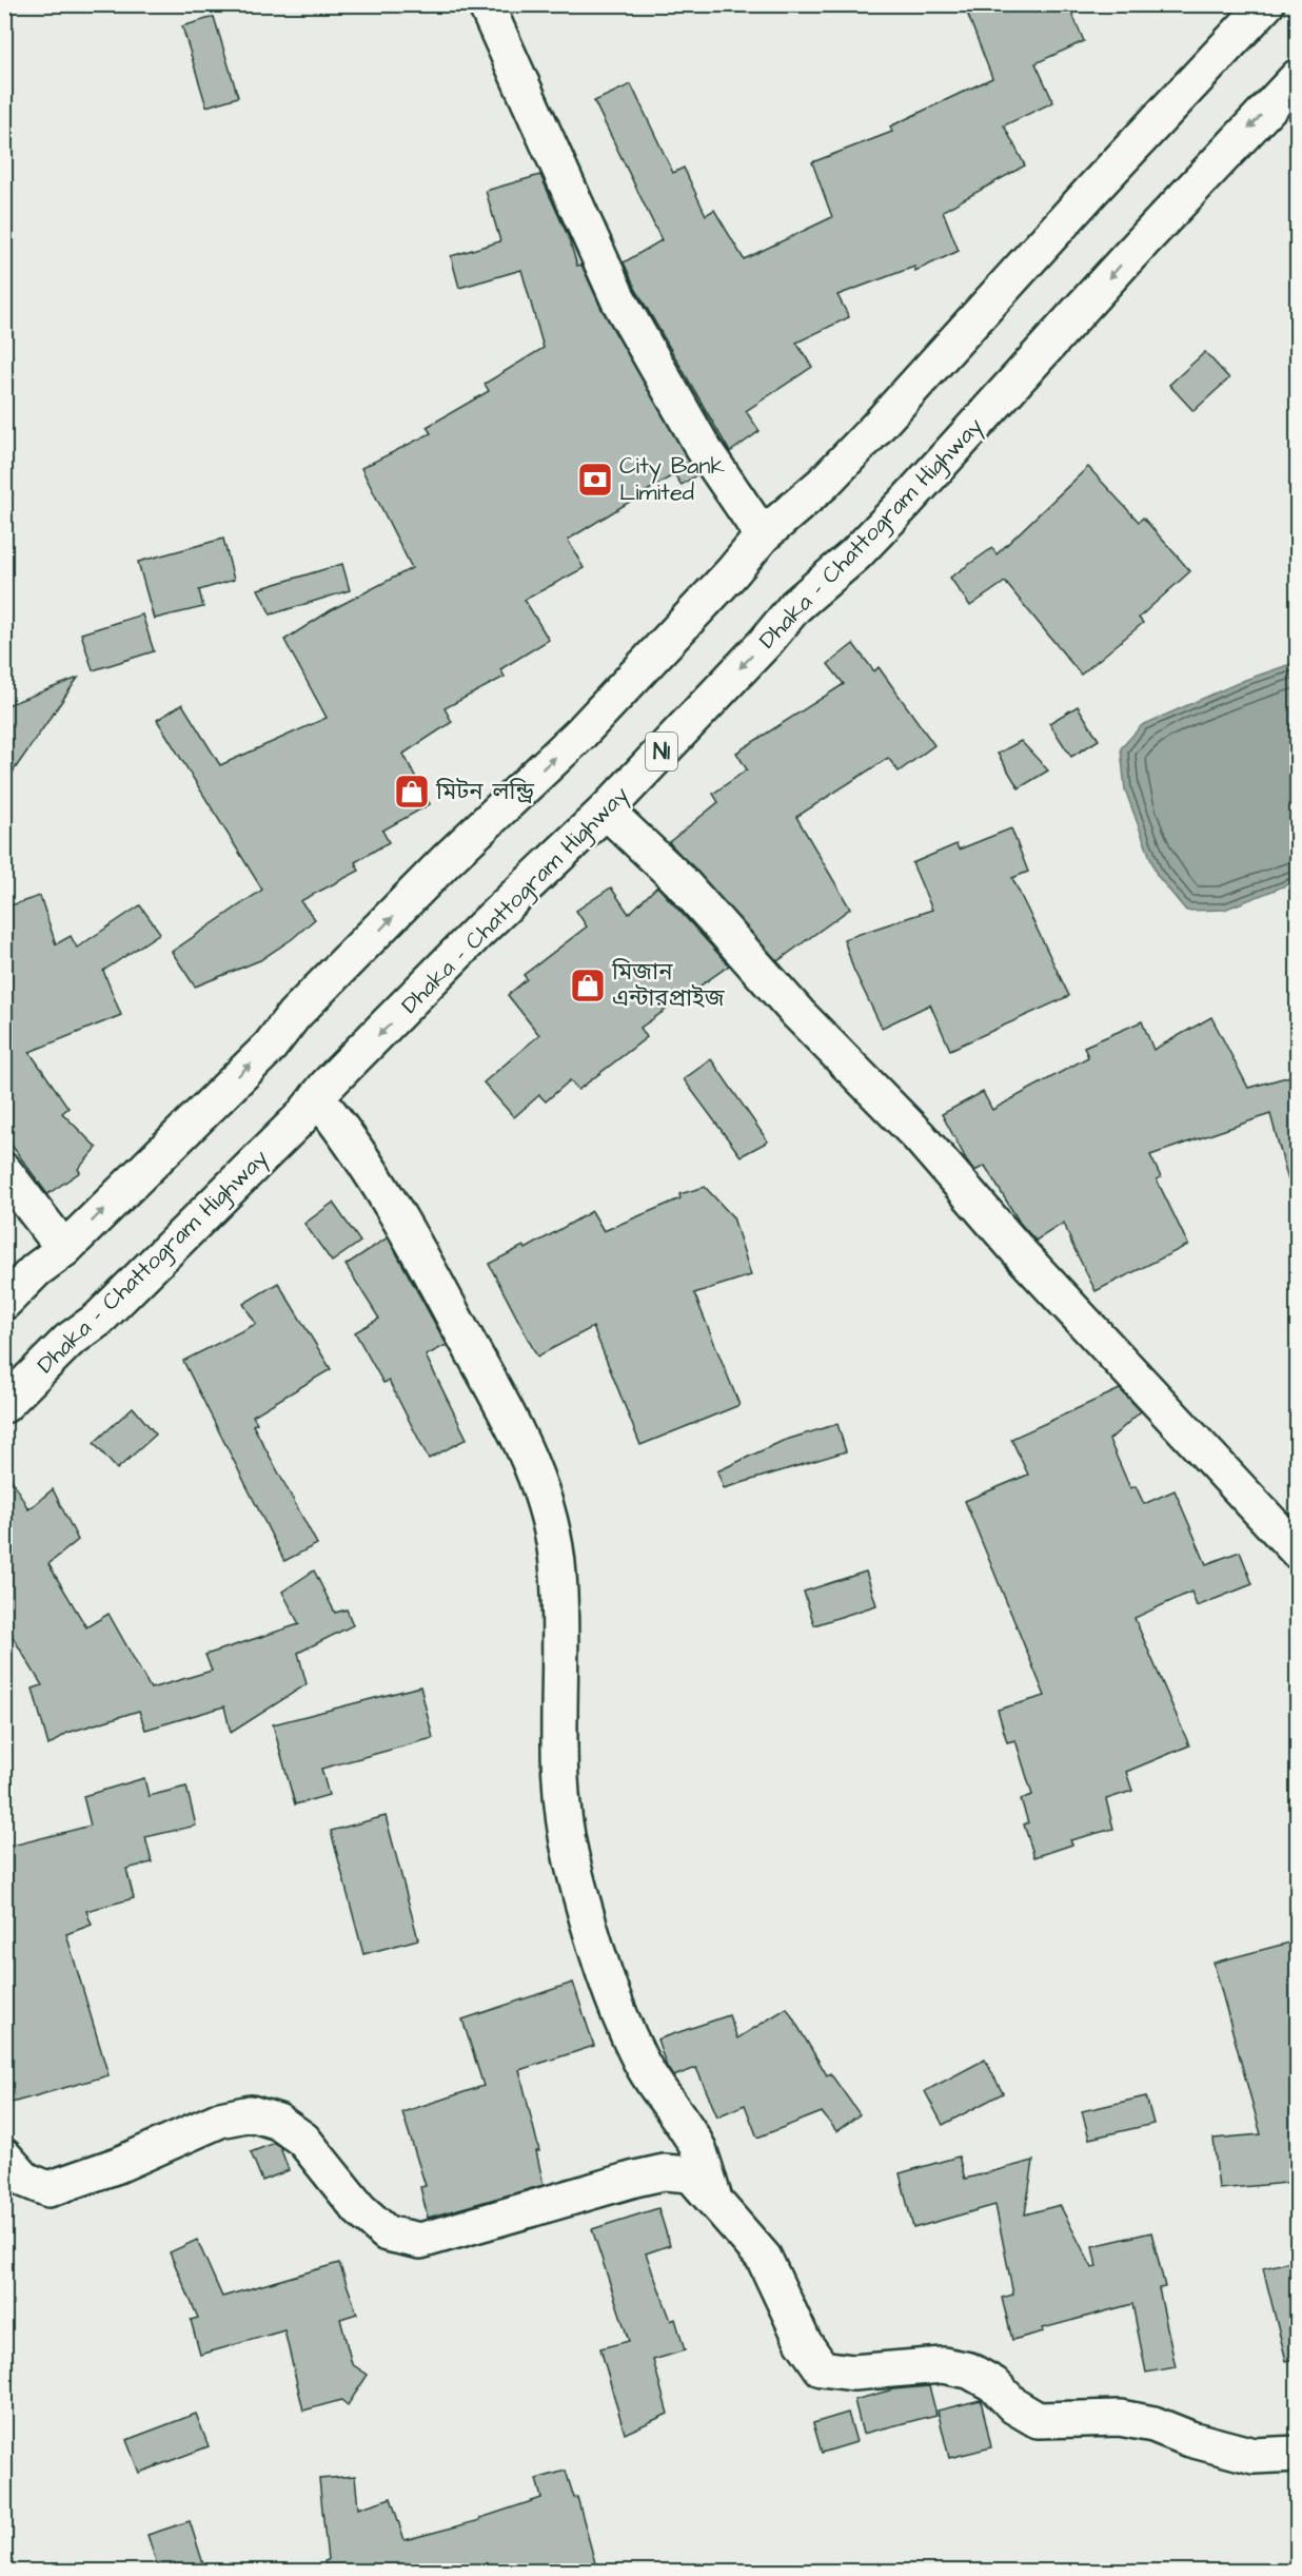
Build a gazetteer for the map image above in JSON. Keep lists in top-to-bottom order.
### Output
{
  "streets": {
    "main road": ["Dhaka - Chattogram Highway", "N1"]
  },
  "places": {
    "bank": ["City Bank Limited"],
    "shop": ["মিটন লন্ড্রি", "মিজান এন্টারপ্রাইজ"]
  }
}
